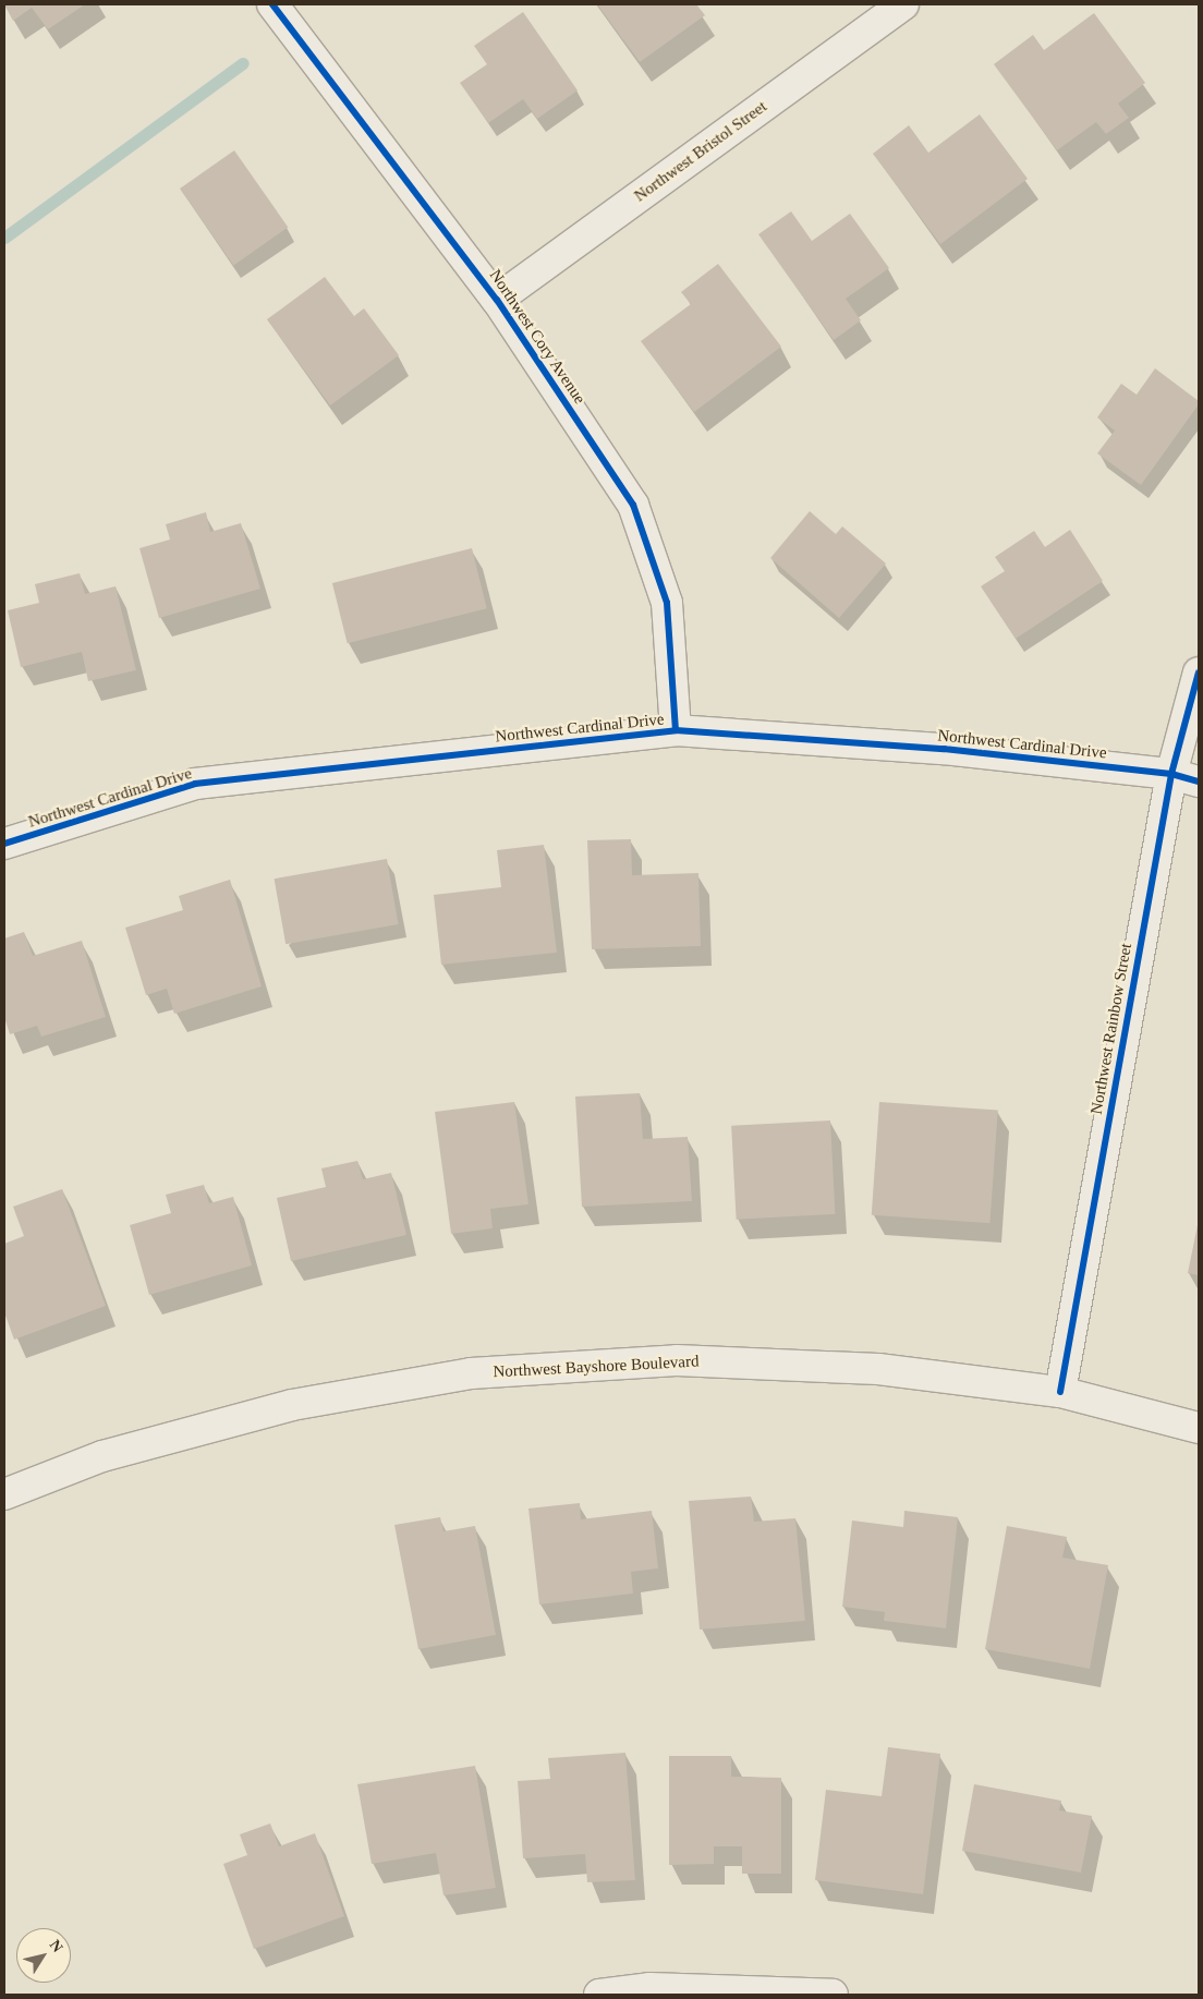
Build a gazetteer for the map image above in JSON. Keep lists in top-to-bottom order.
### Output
{
  "streets": {
    "street": [
      "Northwest Bristol Street",
      "Northwest Cory Avenue",
      "Northwest Cardinal Drive",
      "Northwest Rainbow Street",
      "Northwest Bayshore Boulevard"
    ]
  },
  "crossings": [
    ["Northwest Bristol Street", "Northwest Cory Avenue"],
    ["Northwest Cory Avenue", "Northwest Cardinal Drive"],
    ["Northwest Cardinal Drive", "Northwest Rainbow Street"],
    ["Northwest Rainbow Street", "Northwest Bayshore Boulevard"]
  ],
  "north": "top right"
}
